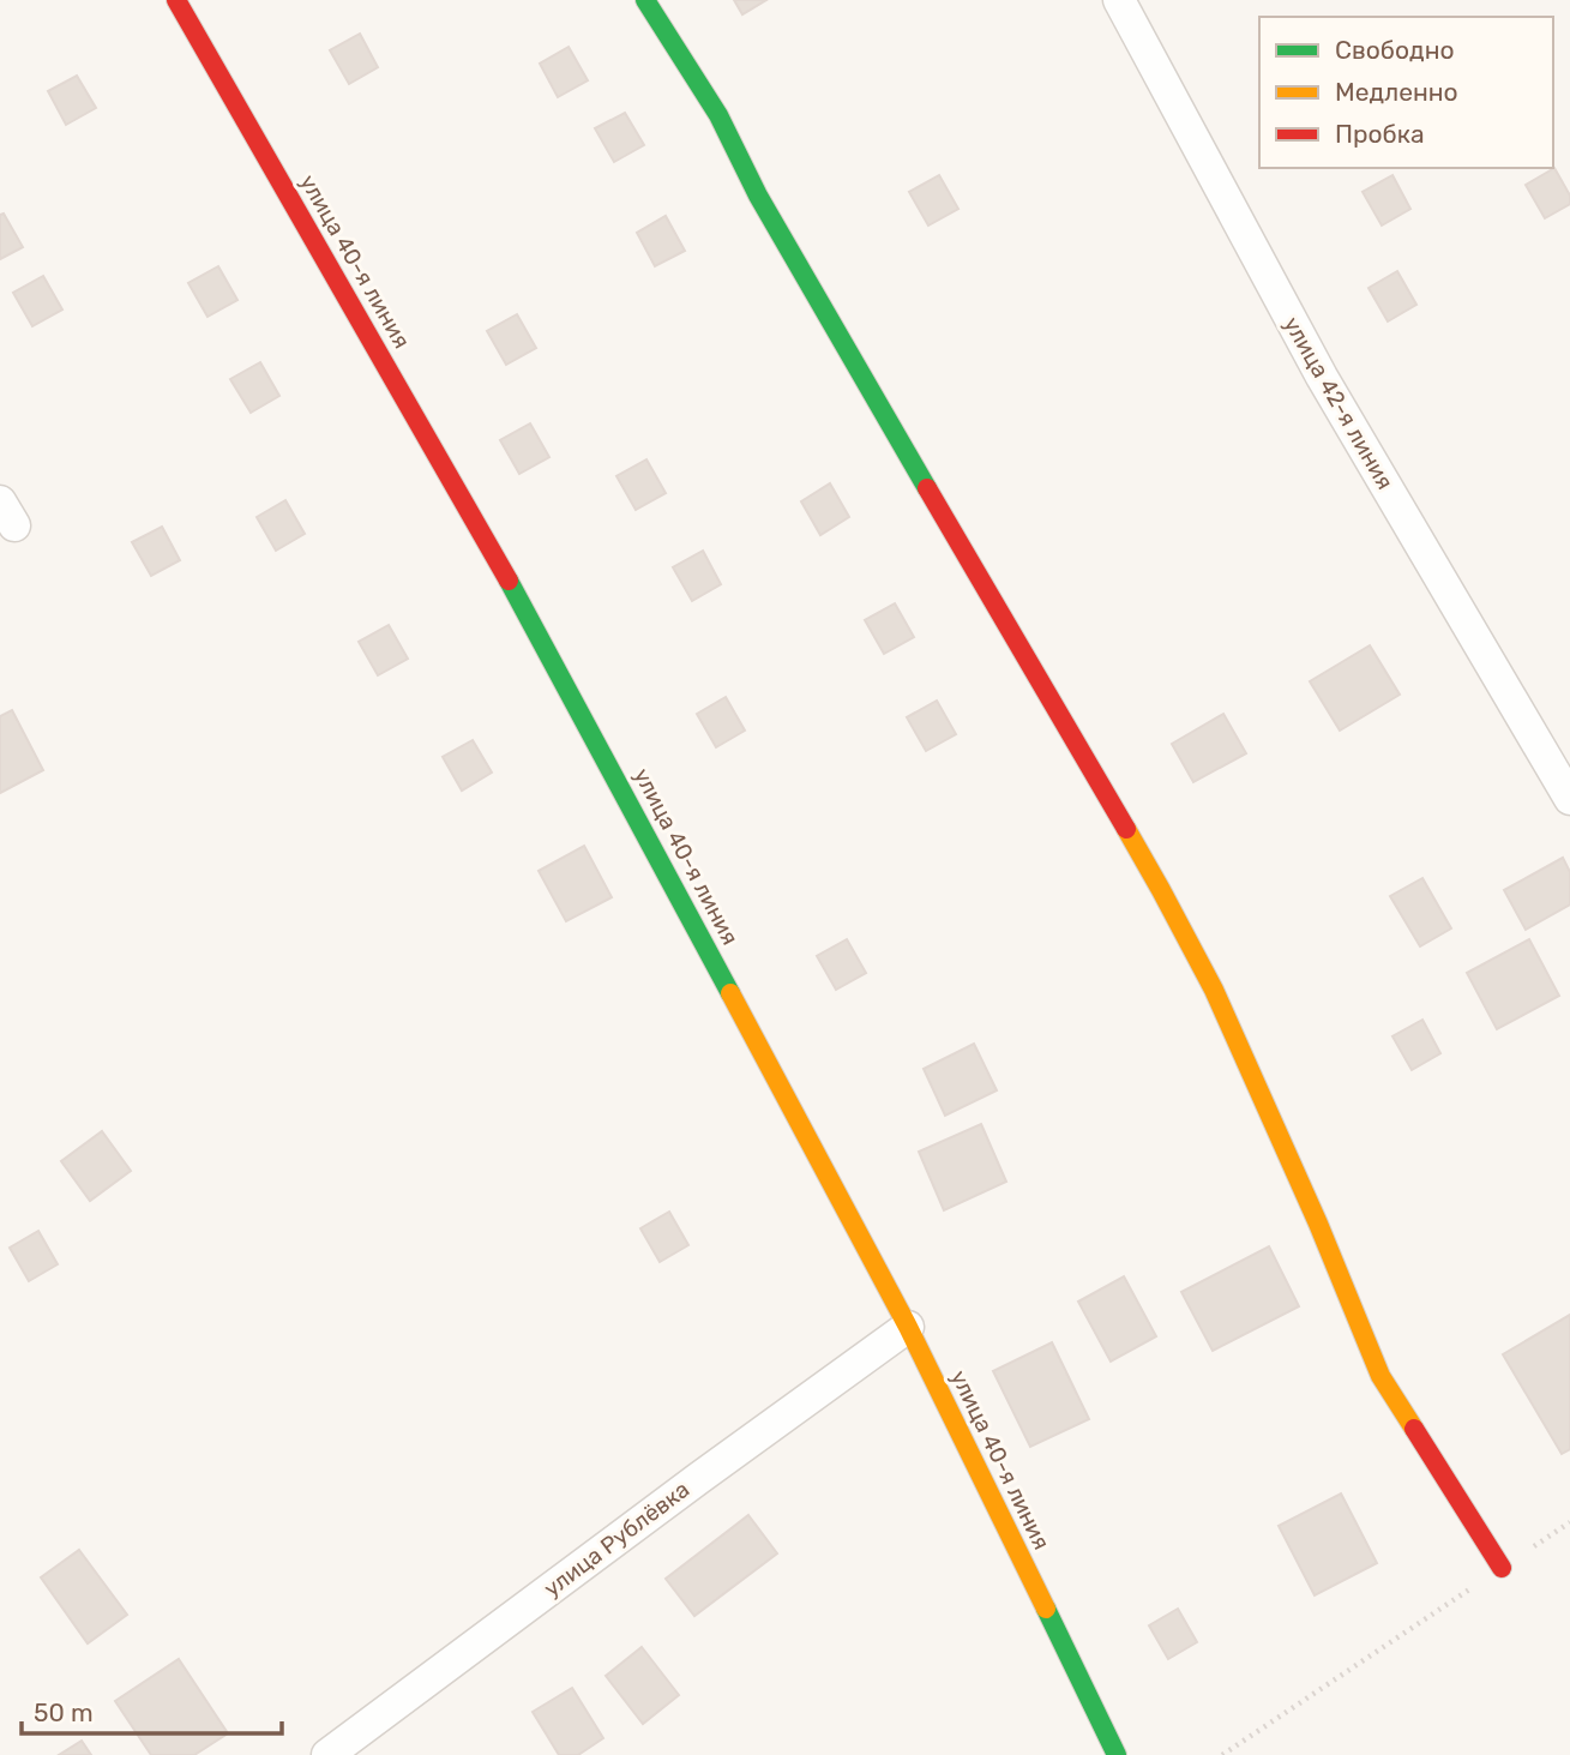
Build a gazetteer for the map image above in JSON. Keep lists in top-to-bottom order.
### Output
{
  "streets": {
    "street": ["улица 40-я линия", "улица 42-я линия", "улица Рублёвка"]
  },
  "crossings": [
    ["улица 40-я линия", "улица Рублёвка"]
  ],
  "legend": ["Свободно", "Медленно", "Пробка"],
  "scale_bar": "50 m"
}
